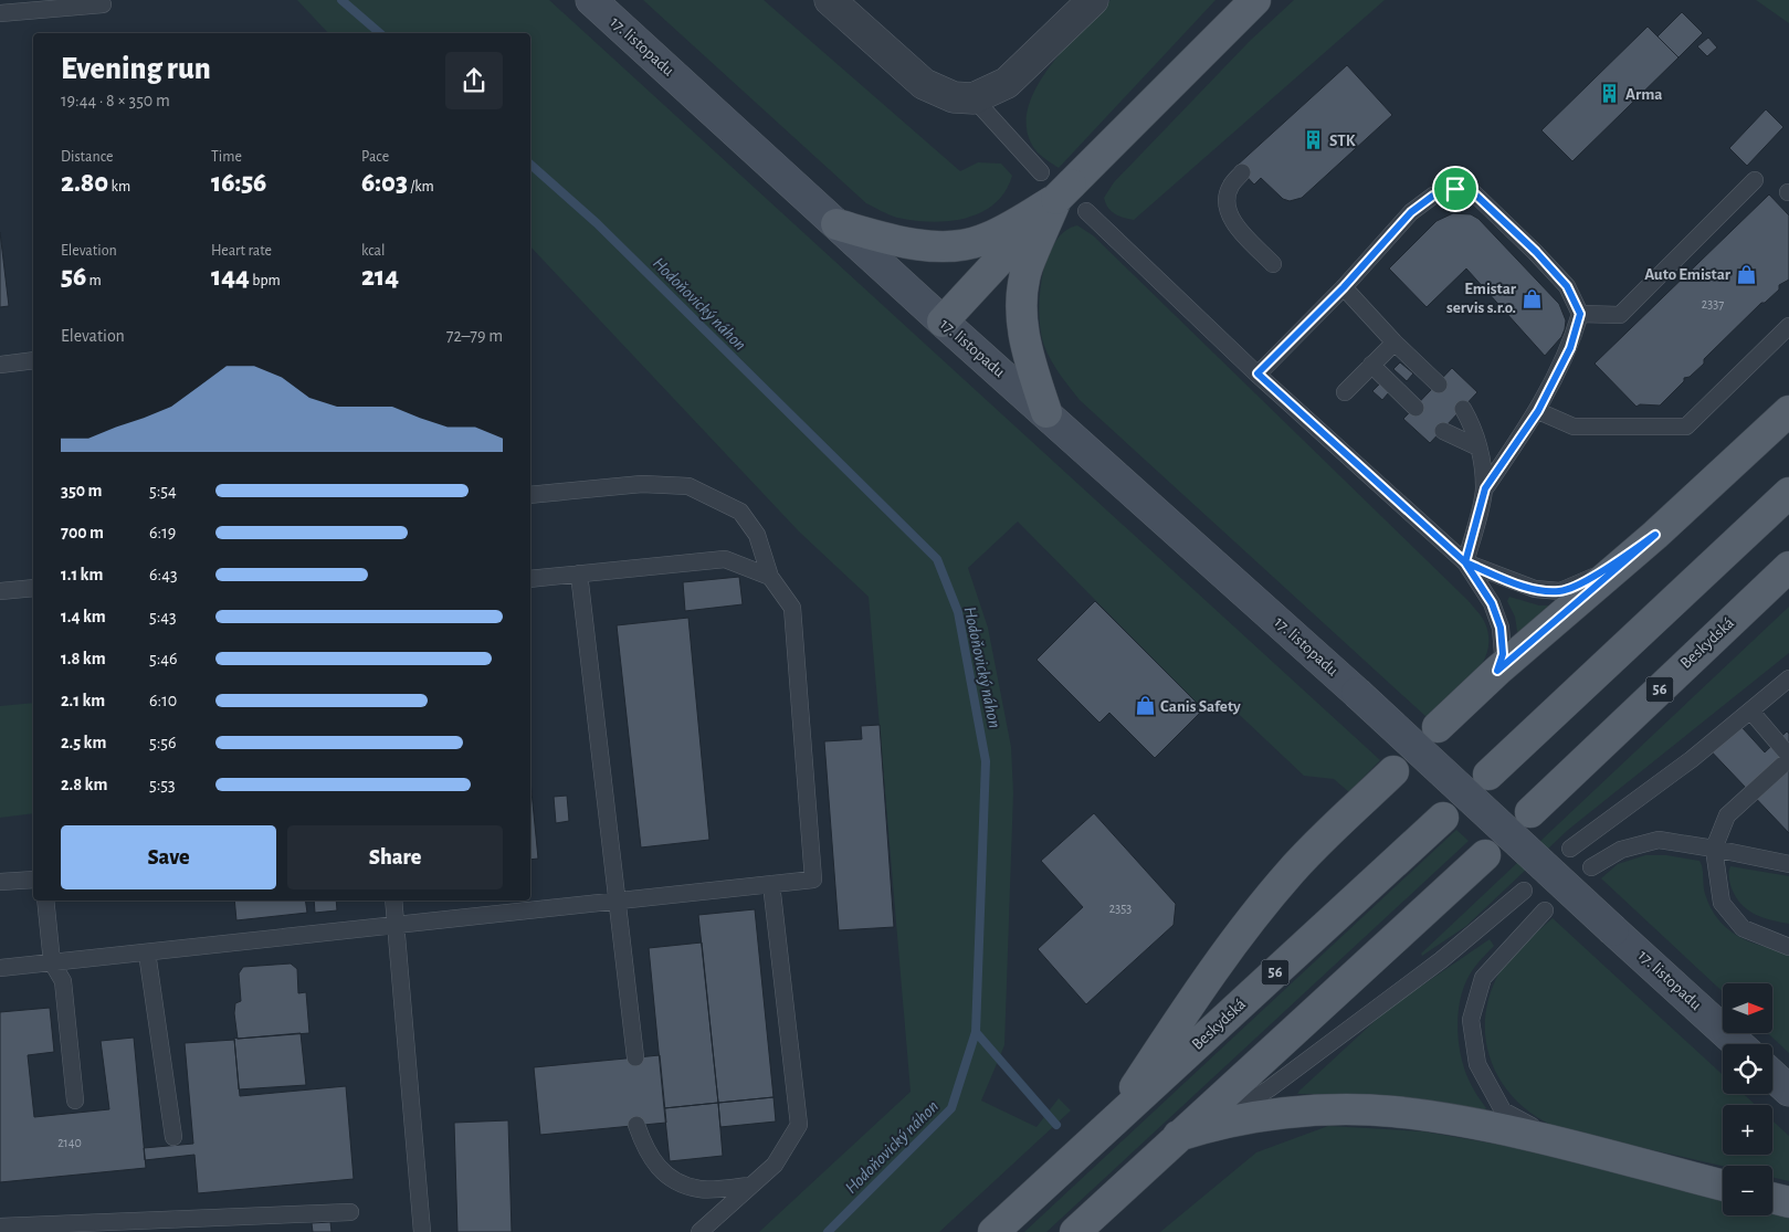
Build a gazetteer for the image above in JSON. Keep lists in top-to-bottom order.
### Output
{
  "streets": {
    "main road": ["17. listopadu", "Beskydská", "56"]
  },
  "water": ["Hodoňovický náhon"],
  "places": {
    "building": ["Arma", "STK"],
    "shop": ["Auto Emistar", "Emistar servis s.r.o.", "Canis Safety"]
  },
  "house_numbers": ["2337", "2353", "2140"],
  "north": "right",
  "page": {
    "heading": ["Evening run", "19:44 · 8 × 350 m"],
    "stats": [
      ["Distance", "2.80 km"],
      ["Time", "16:56"],
      ["Pace", "6:03 /km"],
      ["Elevation", "56 m"],
      ["Heart rate", "144 bpm"],
      ["kcal", "214"]
    ],
    "chart": ["Elevation", "72–79 m"],
    "list": [
      {
        "name": "350 m",
        "note": "5:54"
      },
      {
        "name": "700 m",
        "note": "6:19"
      },
      {
        "name": "1.1 km",
        "note": "6:43"
      },
      {
        "name": "1.4 km",
        "note": "5:43"
      },
      {
        "name": "1.8 km",
        "note": "5:46"
      },
      {
        "name": "2.1 km",
        "note": "6:10"
      },
      {
        "name": "2.5 km",
        "note": "5:56"
      },
      {
        "name": "2.8 km",
        "note": "5:53"
      }
    ],
    "buttons": ["Save", "Share"],
    "map_buttons": ["+", "−"]
  }
}
